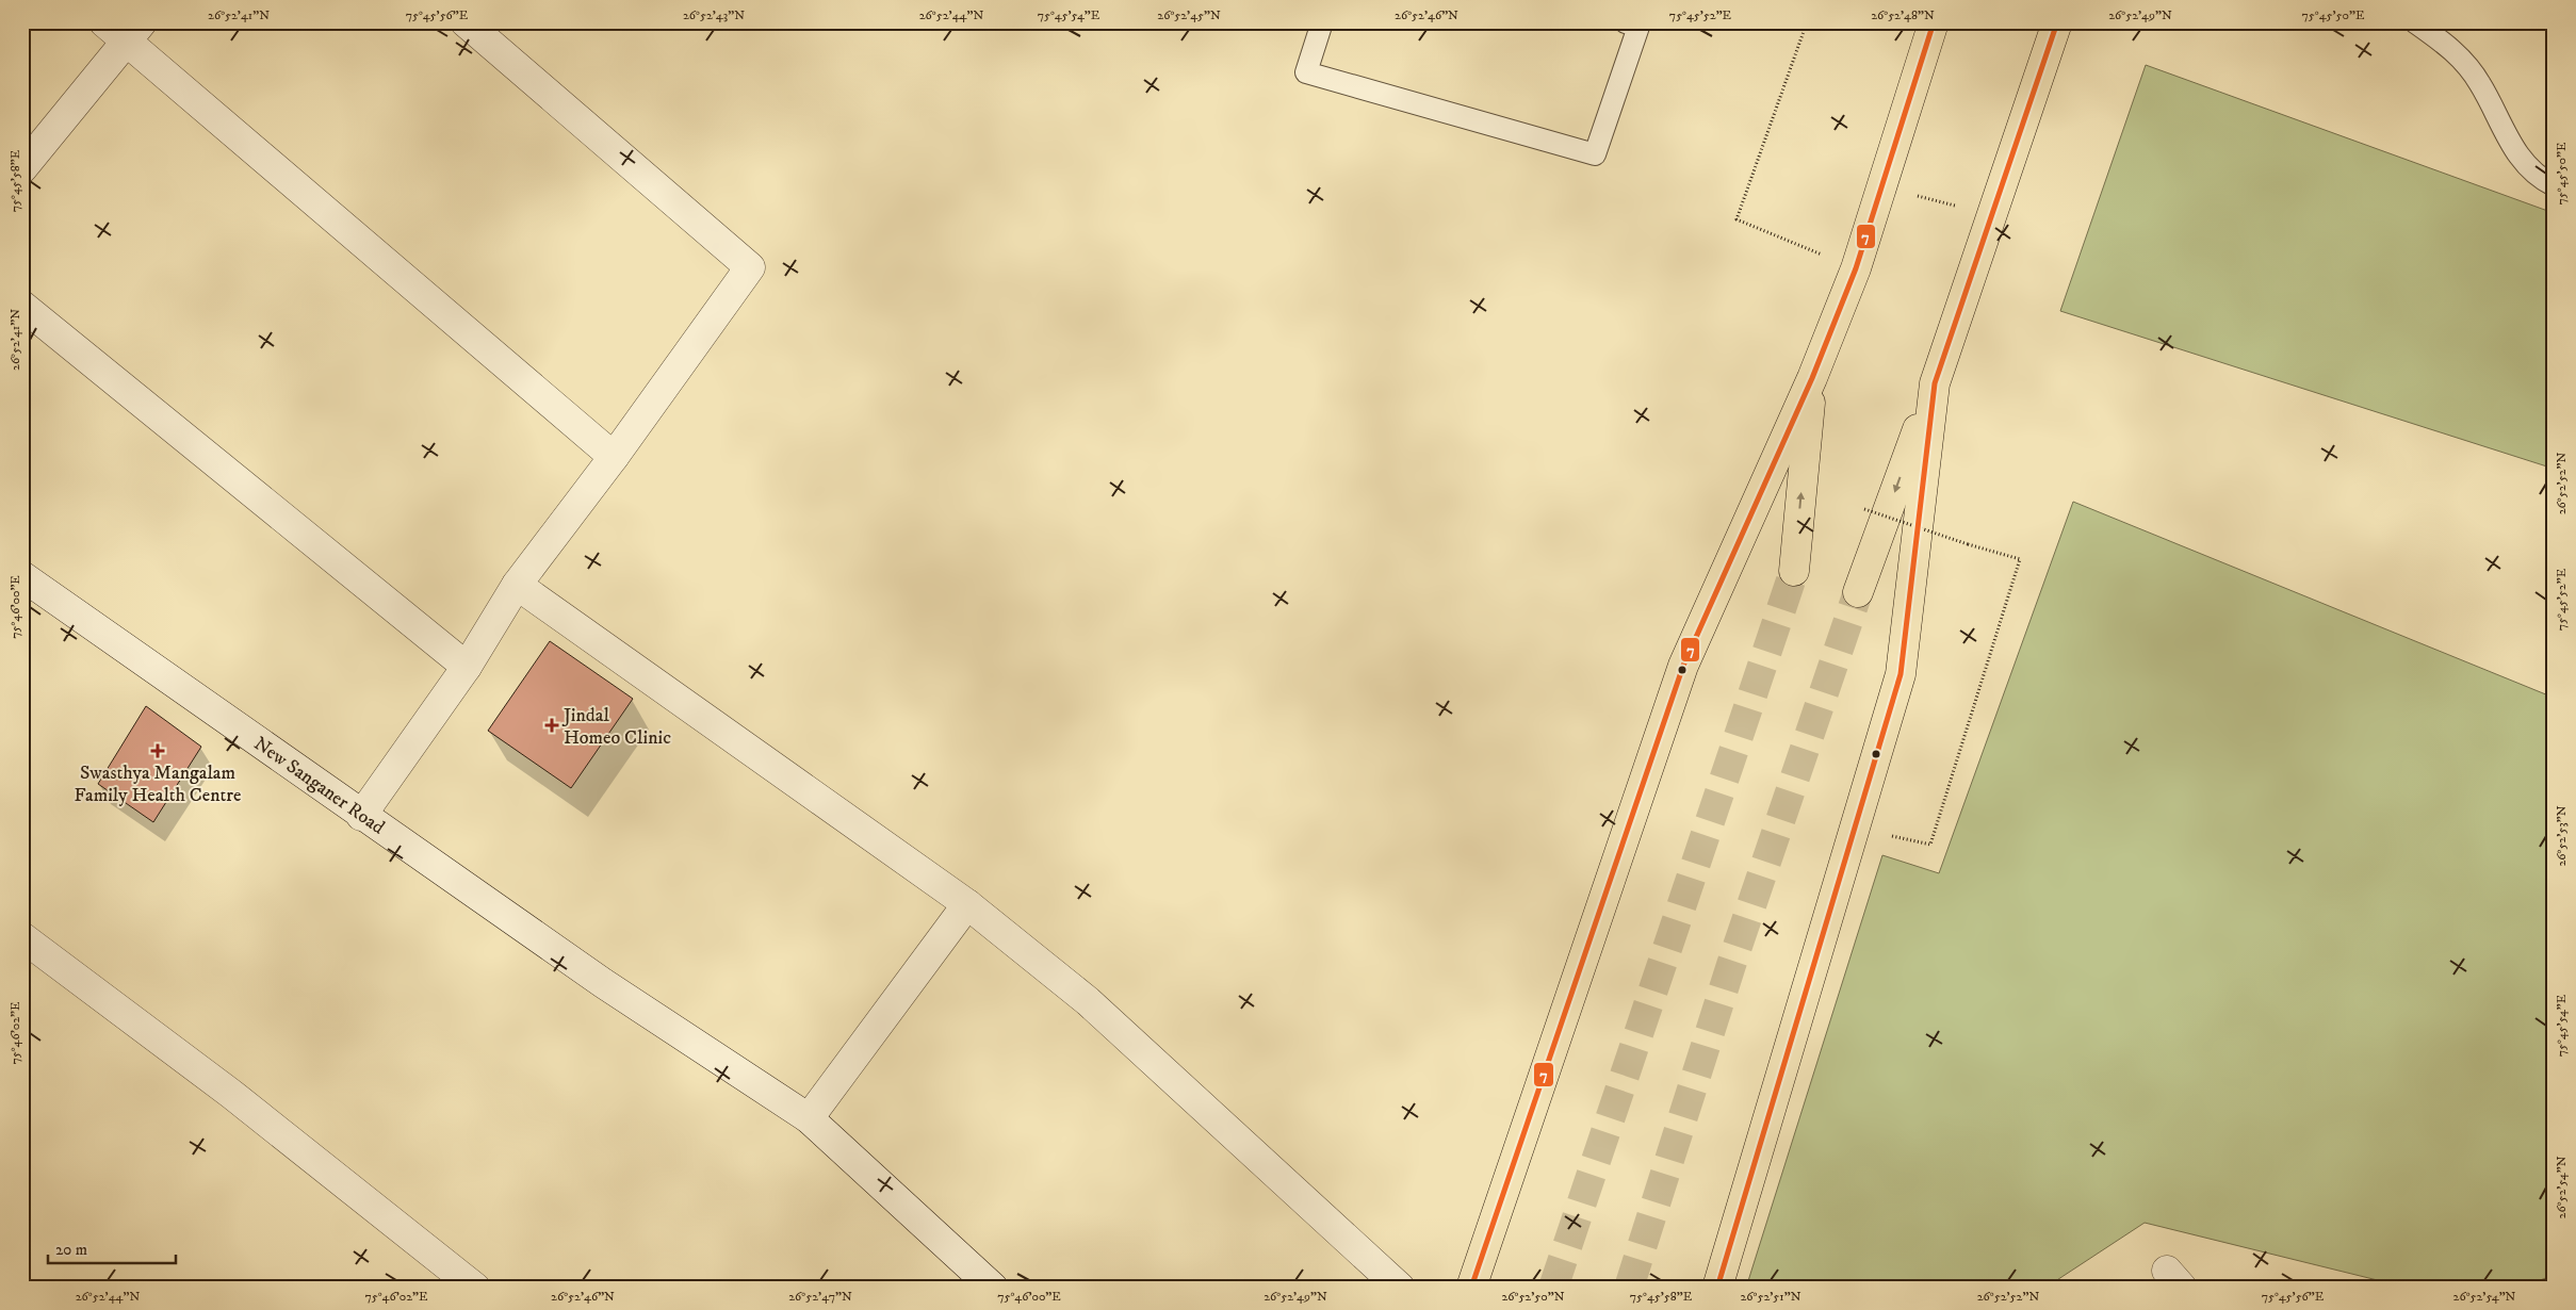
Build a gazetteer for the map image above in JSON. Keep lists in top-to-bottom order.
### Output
{
  "streets": {
    "street": ["New Sanganer Road"]
  },
  "places": {
    "health": ["Jindal Homeo Clinic", "Swasthya Mangalam Family Health Centre"]
  },
  "lines": ["transit line 7"],
  "scale_bar": "20 m",
  "coordinates": [
    "26°52'41\"N",
    "75°45'56\"E",
    "26°52'43\"N",
    "26°52'44\"N",
    "75°45'54\"E",
    "26°52'45\"N",
    "26°52'46\"N",
    "75°45'52\"E",
    "26°52'48\"N",
    "26°52'49\"N",
    "75°45'50\"E",
    "75°45'58\"E",
    "26°52'52\"N",
    "75°46'00\"E",
    "26°52'53\"N",
    "75°46'02\"E",
    "26°52'54\"N",
    "26°52'47\"N",
    "26°52'50\"N",
    "26°52'51\"N"
  ]
}
